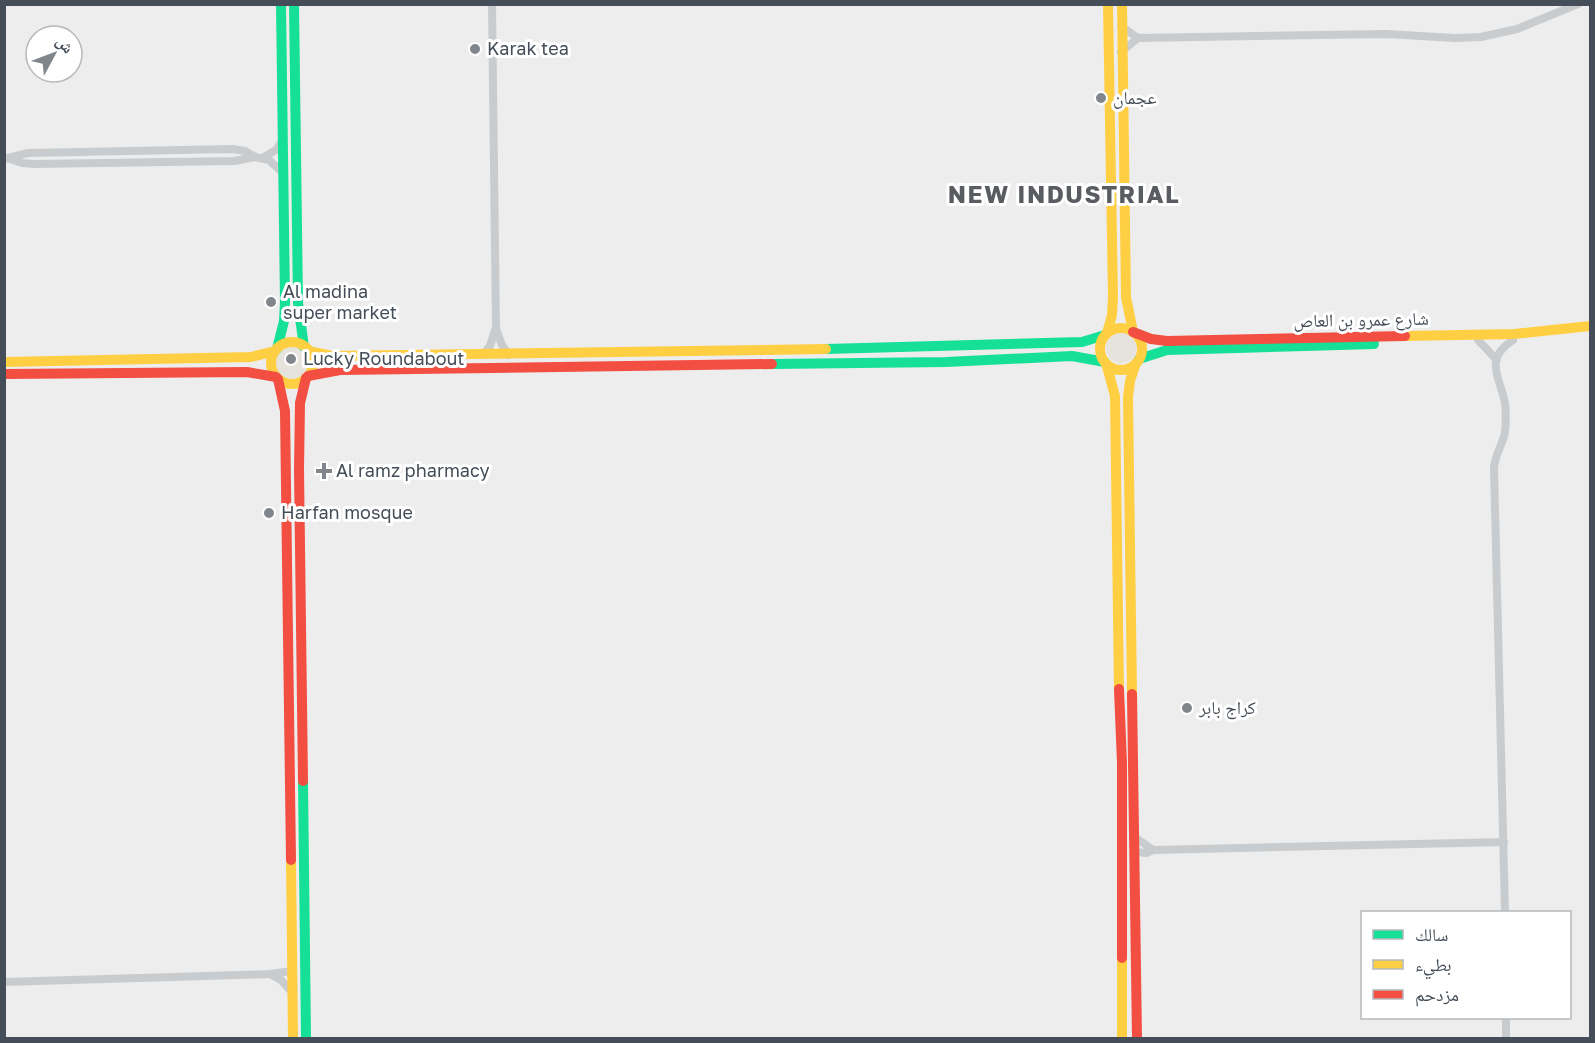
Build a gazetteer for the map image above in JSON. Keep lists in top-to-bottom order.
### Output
{
  "streets": {
    "main road": ["شارع عمرو بن العاص"]
  },
  "districts": ["NEW INDUSTRIAL"],
  "places": {
    "other": [
      "Karak tea",
      "عجمان",
      "Al madina super market",
      "Lucky Roundabout",
      "Harfan mosque",
      "كراج بابر"
    ],
    "health": ["Al ramz pharmacy"]
  },
  "legend": ["سالك", "بطيء", "مزدحم"],
  "north": "top right"
}
